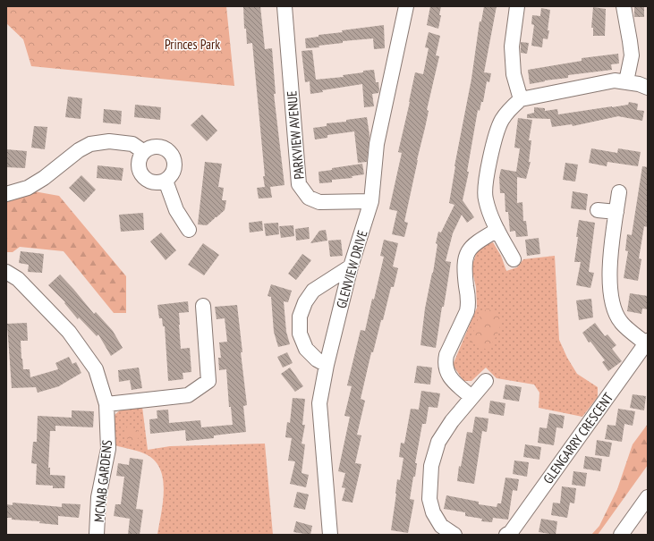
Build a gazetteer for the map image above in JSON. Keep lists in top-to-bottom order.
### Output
{
  "streets": {
    "street": [
      "PARKVIEW AVENUE",
      "GLENVIEW DRIVE",
      "GLENGARRY CRESCENT",
      "MCNAB GARDENS"
    ]
  },
  "crossings": [
    ["PARKVIEW AVENUE", "GLENVIEW DRIVE"]
  ],
  "parks": ["Princes Park"]
}
